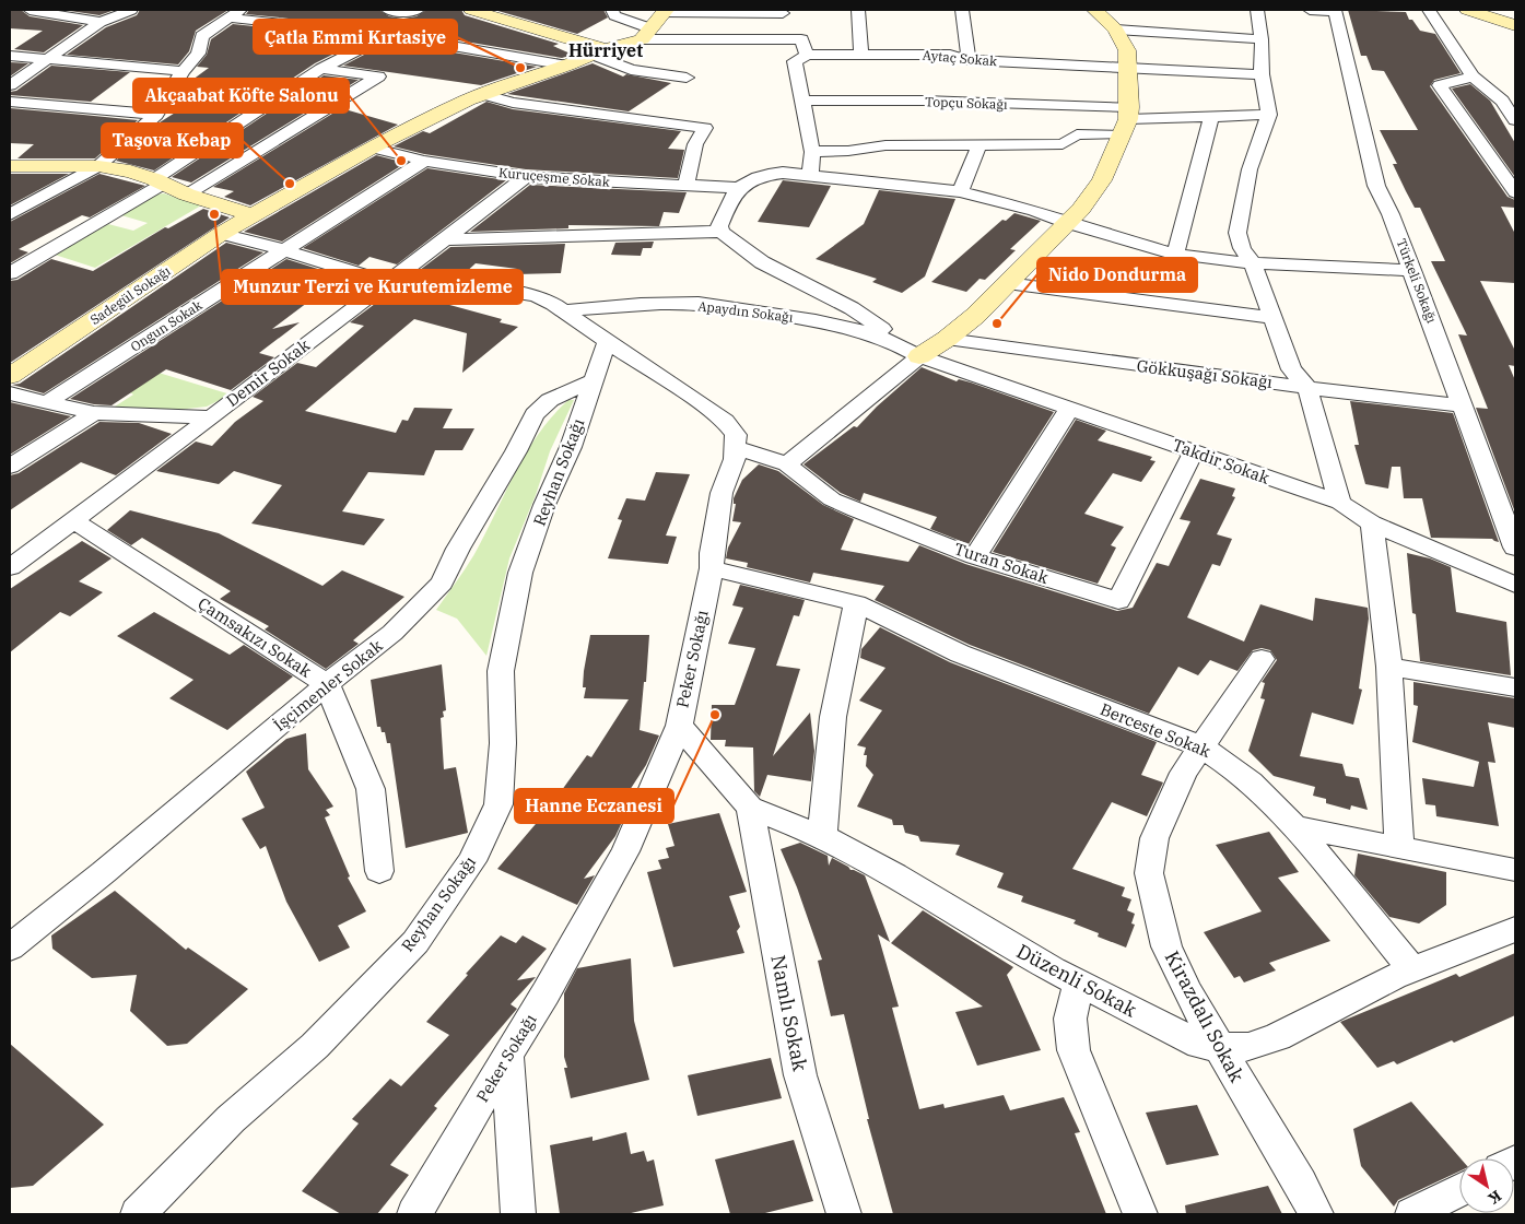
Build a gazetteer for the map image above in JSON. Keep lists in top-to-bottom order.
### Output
{
  "streets": {
    "street": [
      "Aytaç Sokak",
      "Topçu Sokağı",
      "Kuruçeşme Sokak",
      "Türkeli Sokağı",
      "Sadegül Sokağı",
      "Apaydın Sokağı",
      "Ongun Sokak",
      "Demir Sokak",
      "Gökkuşağı Sokağı",
      "Takdir Sokak",
      "Reyhan Sokağı",
      "Turan Sokak",
      "Çamsakızı Sokak",
      "Peker Sokağı",
      "İşçimenler Sokak",
      "Berceste Sokak",
      "Düzenli Sokak",
      "Namlı Sokak",
      "Kirazdalı Sokak"
    ]
  },
  "crossings": [
    ["Kuruçeşme Sokak", "Sadegül Sokağı"],
    ["Kuruçeşme Sokak", "Ongun Sokak"],
    ["Kuruçeşme Sokak", "Demir Sokak"],
    ["Türkeli Sokağı", "Gökkuşağı Sokağı"],
    ["Apaydın Sokağı", "Takdir Sokak"],
    ["Demir Sokak", "Çamsakızı Sokak"],
    ["Takdir Sokak", "Turan Sokak"],
    ["Reyhan Sokağı", "İşçimenler Sokak"],
    ["Turan Sokak", "Peker Sokağı"],
    ["Çamsakızı Sokak", "İşçimenler Sokak"],
    ["Peker Sokağı", "Berceste Sokak"],
    ["Peker Sokağı", "Düzenli Sokak"],
    ["Berceste Sokak", "Düzenli Sokak"],
    ["Berceste Sokak", "Kirazdalı Sokak"],
    ["Düzenli Sokak", "Namlı Sokak"],
    ["Düzenli Sokak", "Kirazdalı Sokak"]
  ],
  "districts": ["Hürriyet"],
  "places": [
    "Çatla Emmi Kırtasiye",
    "Akçaabat Köfte Salonu",
    "Taşova Kebap",
    "Munzur Terzi ve Kurutemizleme",
    "Nido Dondurma",
    "Hanne Eczanesi"
  ],
  "north": "bottom right"
}
